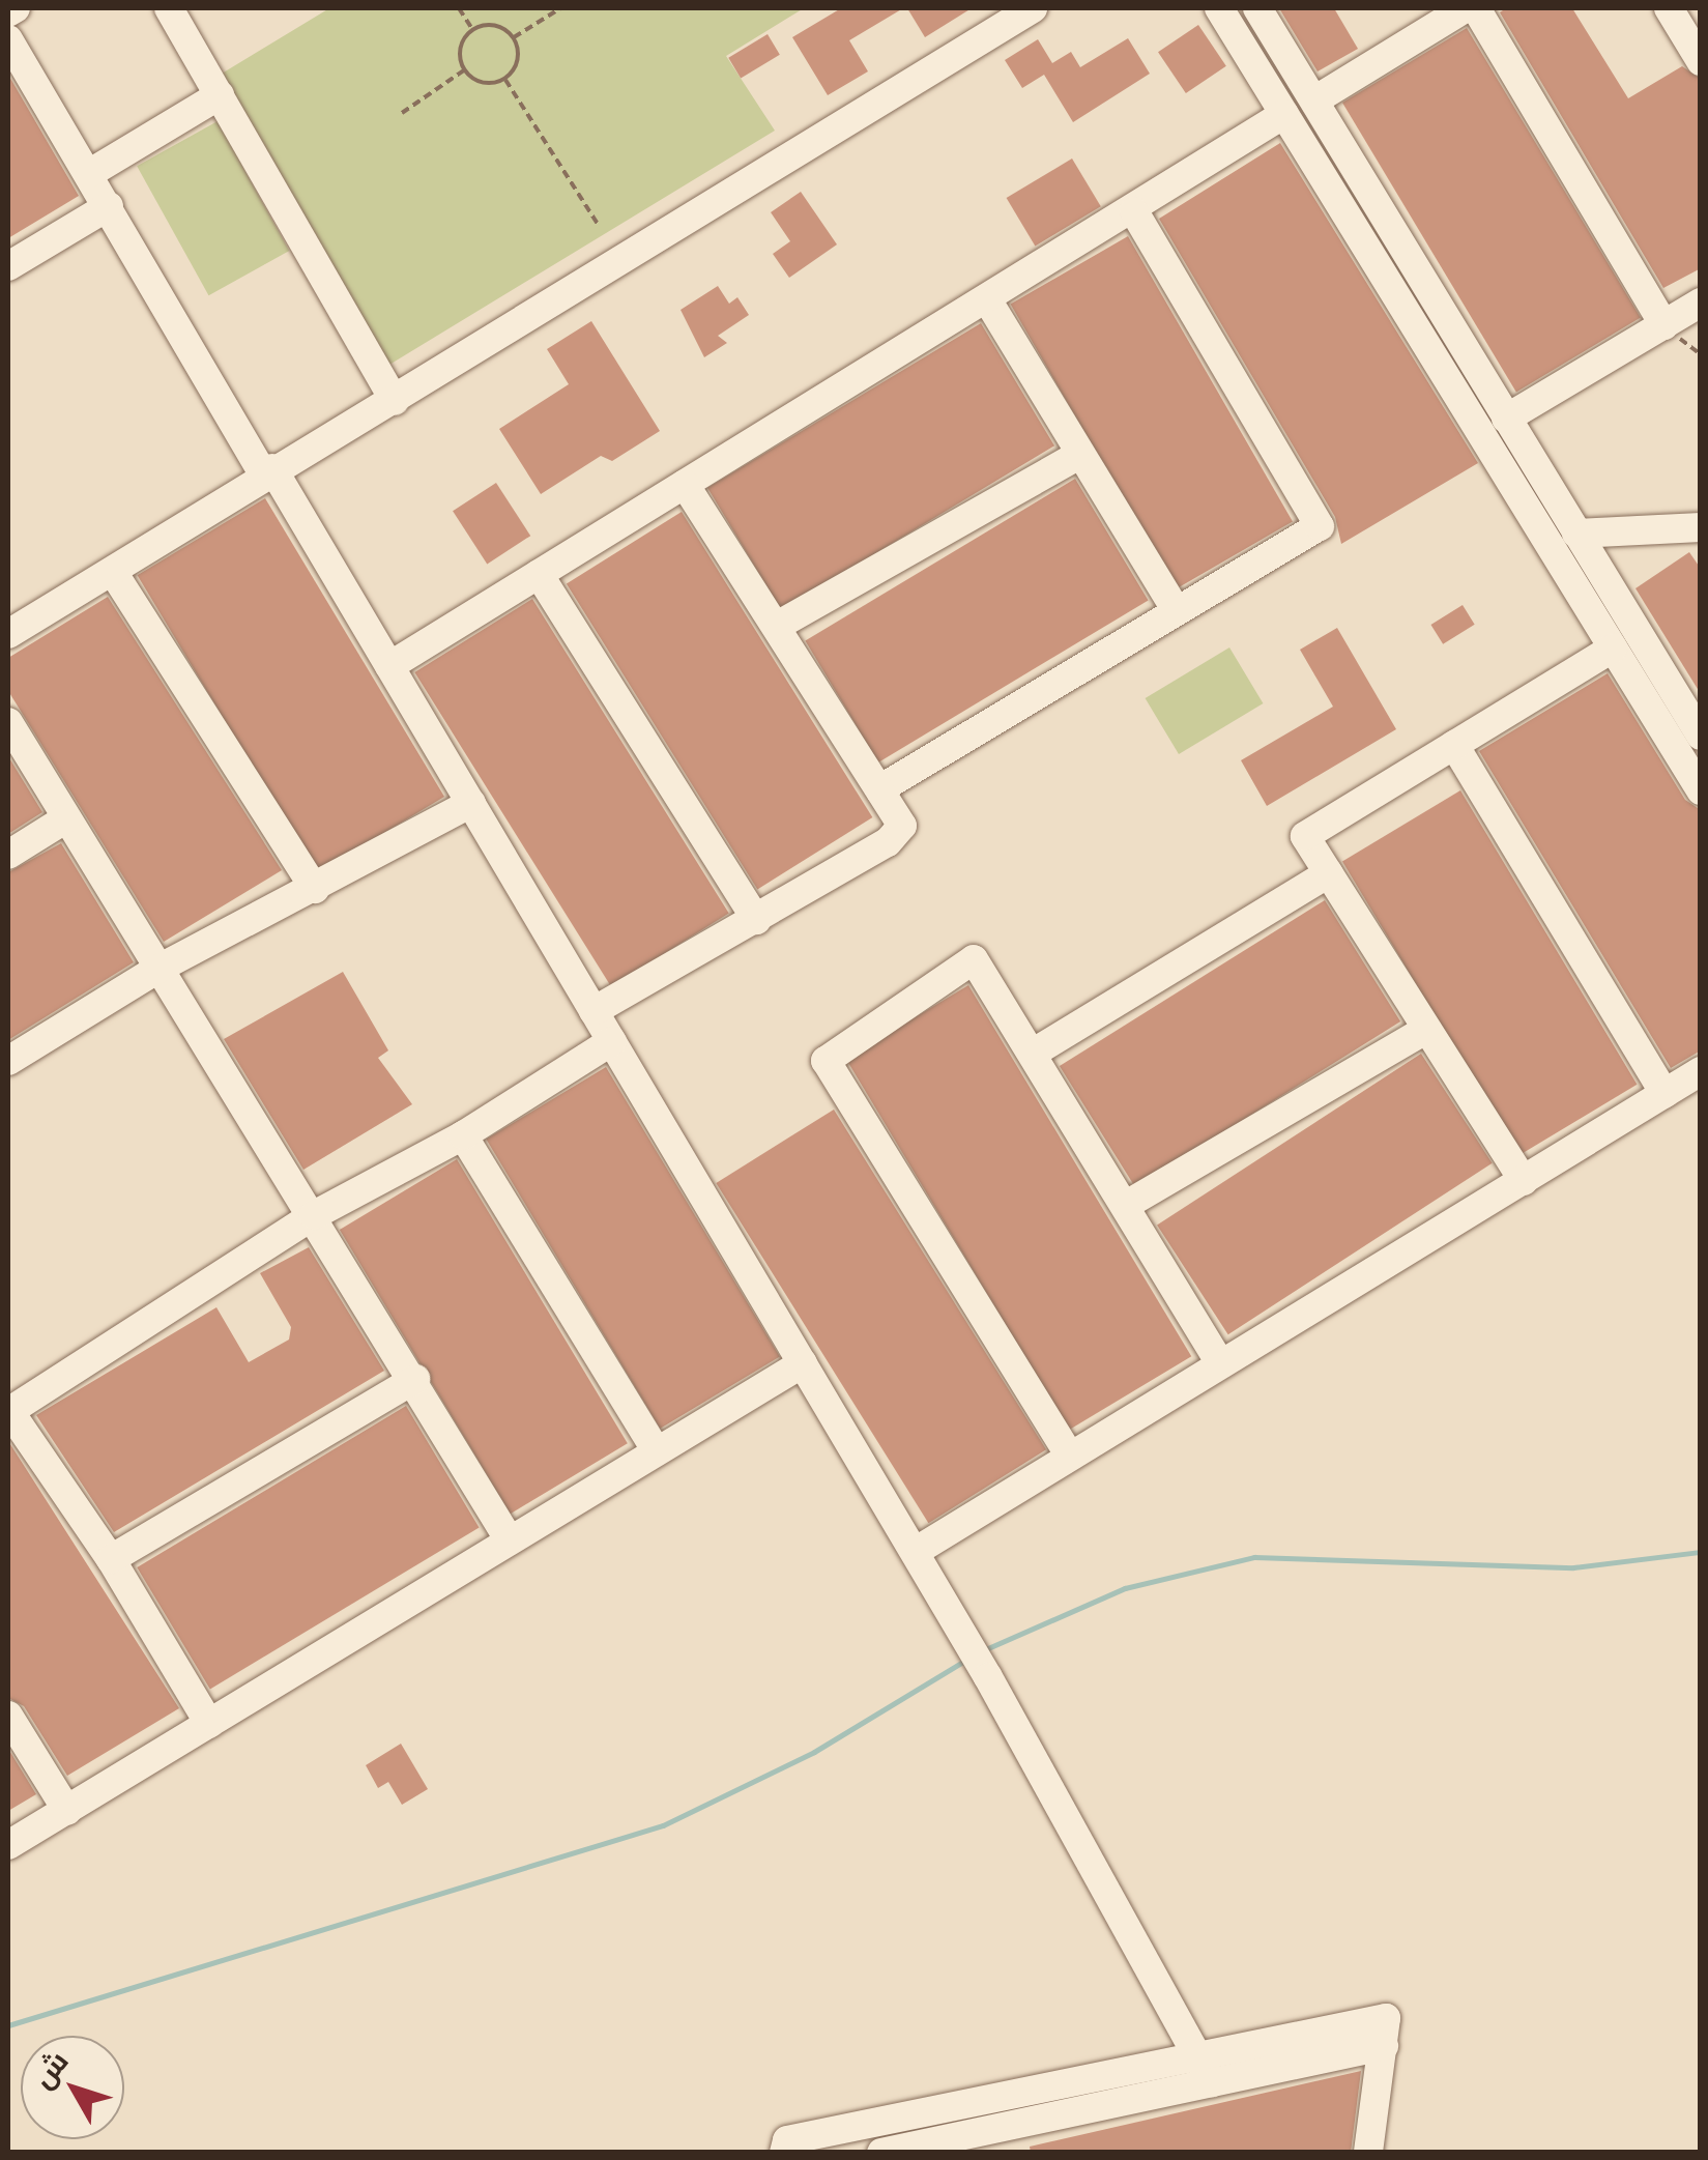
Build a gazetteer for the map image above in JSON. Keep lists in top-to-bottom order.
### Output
{
  "north": "top left"
}
